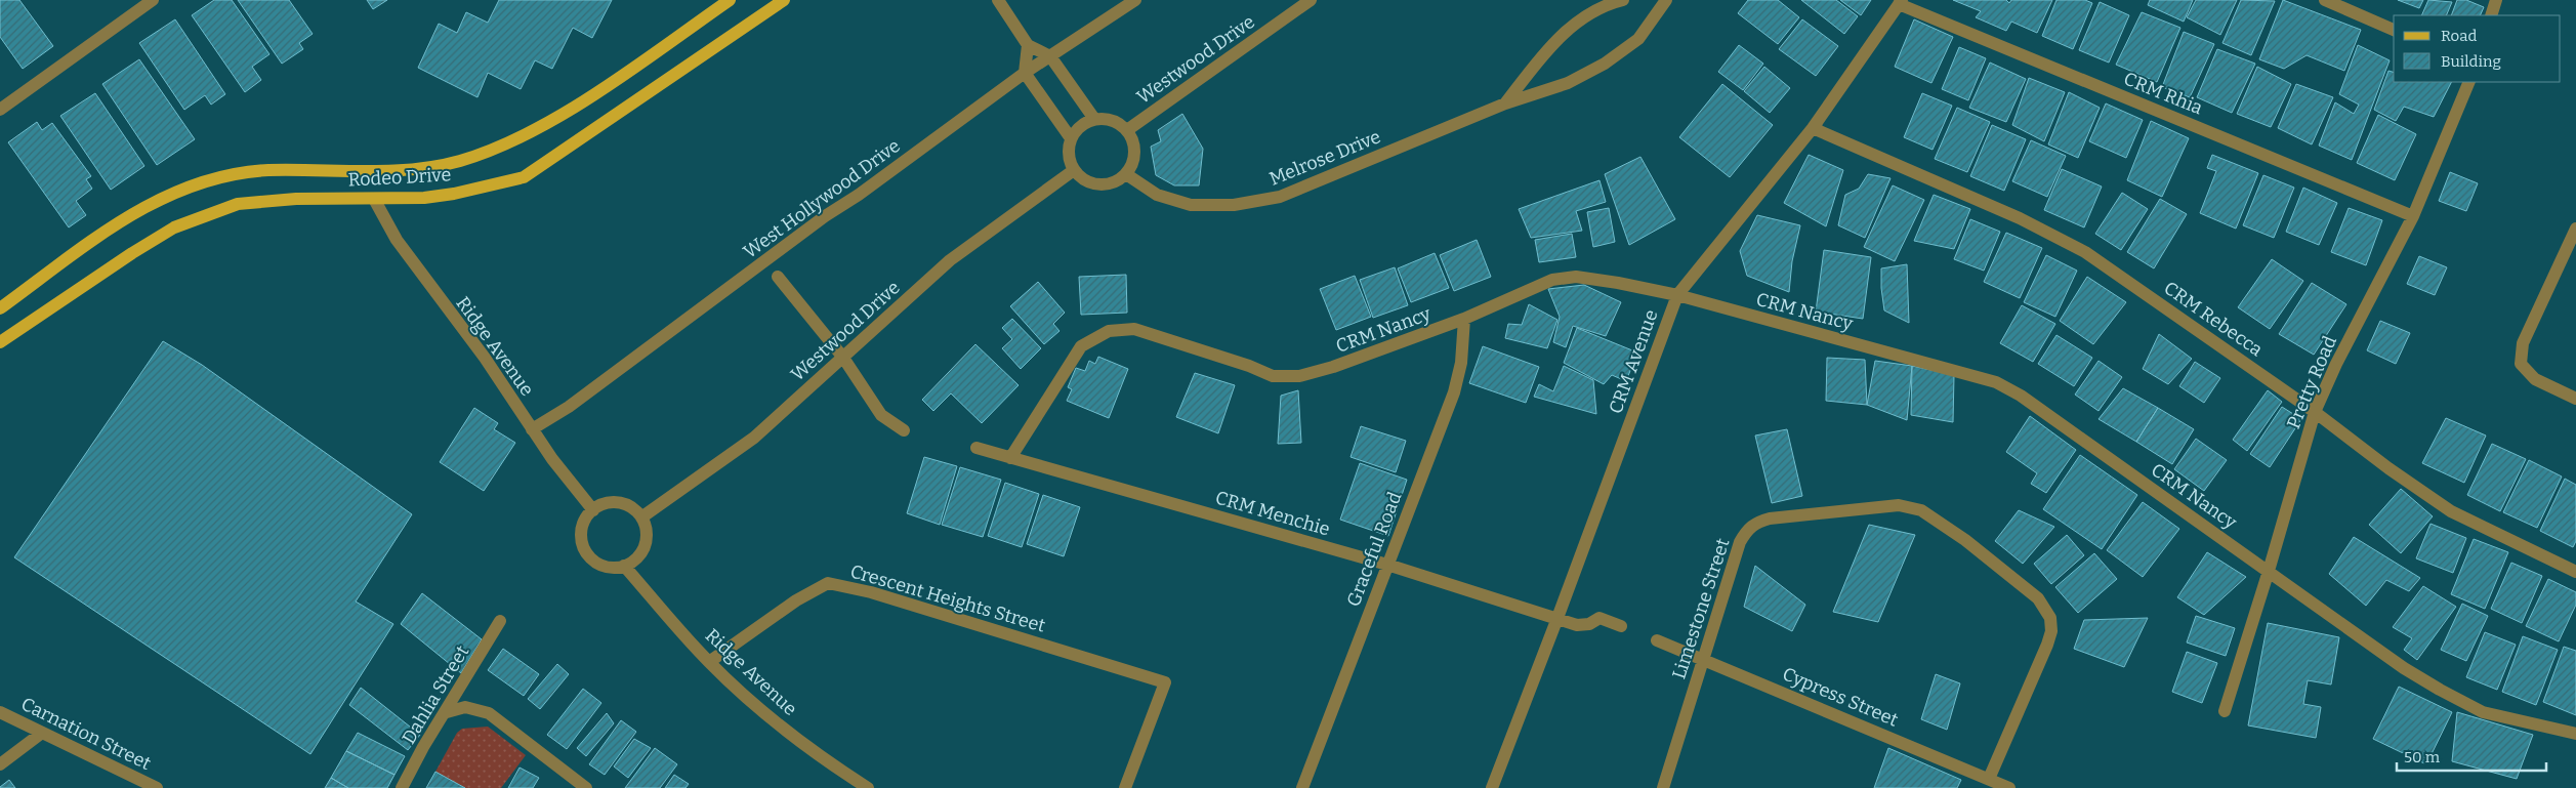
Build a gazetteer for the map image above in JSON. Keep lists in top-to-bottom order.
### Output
{
  "streets": {
    "main road": ["Rodeo Drive"],
    "street": [
      "Westwood Drive",
      "CRM Rhia",
      "Melrose Drive",
      "West Hollywood Drive",
      "CRM Nancy",
      "CRM Rebecca",
      "Ridge Avenue",
      "CRM Avenue",
      "Pretty Road",
      "CRM Menchie",
      "Graceful Road",
      "Crescent Heights Street",
      "Limestone Street",
      "Dahlia Street",
      "Cypress Street",
      "Carnation Street"
    ]
  },
  "crossings": [
    ["Westwood Drive", "Melrose Drive"],
    ["Westwood Drive", "Ridge Avenue"],
    ["CRM Rhia", "CRM Avenue"],
    ["CRM Rhia", "Pretty Road"],
    ["Rodeo Drive", "Ridge Avenue"],
    ["West Hollywood Drive", "Ridge Avenue"],
    ["CRM Nancy", "CRM Avenue"],
    ["CRM Nancy", "Pretty Road"],
    ["CRM Nancy", "CRM Menchie"],
    ["CRM Nancy", "Graceful Road"],
    ["CRM Rebecca", "CRM Avenue"],
    ["CRM Rebecca", "Pretty Road"],
    ["Ridge Avenue", "Crescent Heights Street"],
    ["CRM Avenue", "CRM Menchie"],
    ["CRM Menchie", "Graceful Road"],
    ["Limestone Street", "Cypress Street"]
  ],
  "legend": ["Road", "Building"],
  "scale_bar": "50 m"
}
